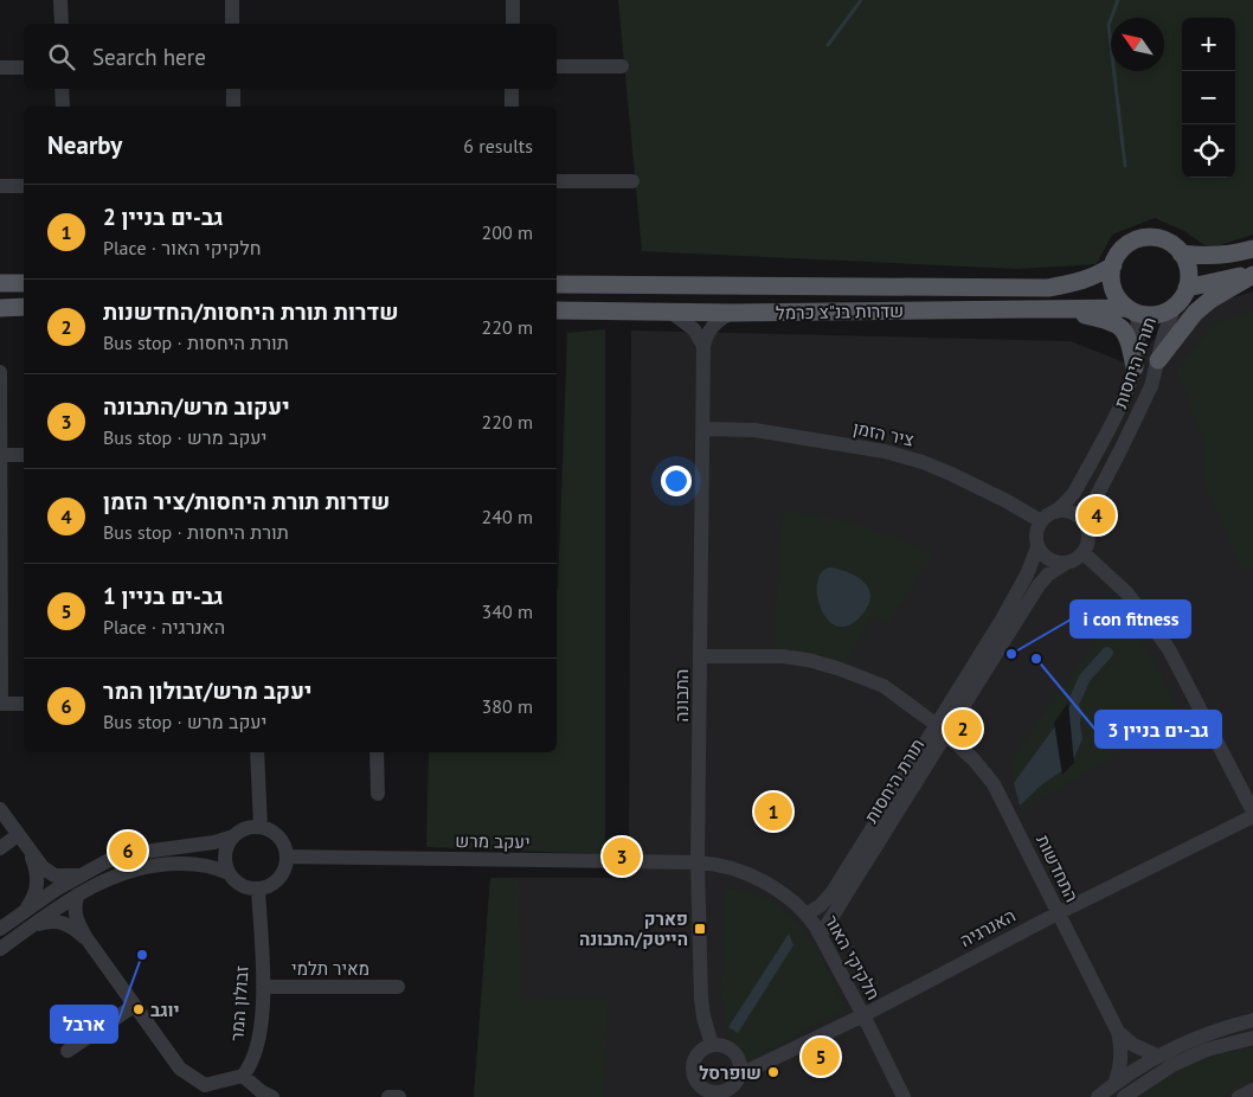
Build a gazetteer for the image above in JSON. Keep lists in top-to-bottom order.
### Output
{
  "streets": {
    "main road": ["שדרות בנ\"צ כרמל"],
    "street": [
      "תורת היחסות",
      "ציר הזמן",
      "התבונה",
      "יעקב מרש",
      "התחדשות",
      "האנרגיה",
      "חלקיקי האור",
      "מאיר תלמי",
      "זבולון המר"
    ]
  },
  "crossings": [
    ["שדרות בנ\"צ כרמל", "תורת היחסות"],
    ["תורת היחסות", "ציר הזמן"],
    ["תורת היחסות", "התחדשות"],
    ["תורת היחסות", "חלקיקי האור"],
    ["ציר הזמן", "התבונה"],
    ["התבונה", "יעקב מרש"],
    ["התבונה", "התחדשות"],
    ["התבונה", "האנרגיה"],
    ["התבונה", "חלקיקי האור"],
    ["יעקב מרש", "חלקיקי האור"],
    ["יעקב מרש", "זבולון המר"],
    ["התחדשות", "האנרגיה"],
    ["האנרגיה", "חלקיקי האור"],
    ["מאיר תלמי", "זבולון המר"]
  ],
  "places": {
    "other": [
      "i con fitness",
      "גב-ים בניין 3",
      "ארבל",
      "יוגב",
      "שופרסל"
    ],
    "transit": ["פארק הייטק/התבונה"]
  },
  "north": "top left",
  "page": {
    "map_buttons": ["+", "−"],
    "search": "Search here",
    "heading": ["Nearby", "6 results"],
    "list": [
      {
        "mark": "1",
        "name": "גב-ים בניין 2",
        "note": "Place · חלקיקי האור",
        "value": "200 m"
      },
      {
        "mark": "2",
        "name": "שדרות תורת היחסות/החדשנות",
        "note": "Bus stop · תורת היחסות",
        "value": "220 m"
      },
      {
        "mark": "3",
        "name": "יעקוב מרש/התבונה",
        "note": "Bus stop · יעקב מרש",
        "value": "220 m"
      },
      {
        "mark": "4",
        "name": "שדרות תורת היחסות/ציר הזמן",
        "note": "Bus stop · תורת היחסות",
        "value": "240 m"
      },
      {
        "mark": "5",
        "name": "גב-ים בניין 1",
        "note": "Place · האנרגיה",
        "value": "340 m"
      },
      {
        "mark": "6",
        "name": "יעקב מרש/זבולון המר",
        "note": "Bus stop · יעקב מרש",
        "value": "380 m"
      }
    ],
    "pins": [
      "4",
      "2",
      "1",
      "6",
      "3",
      "5"
    ]
  }
}
